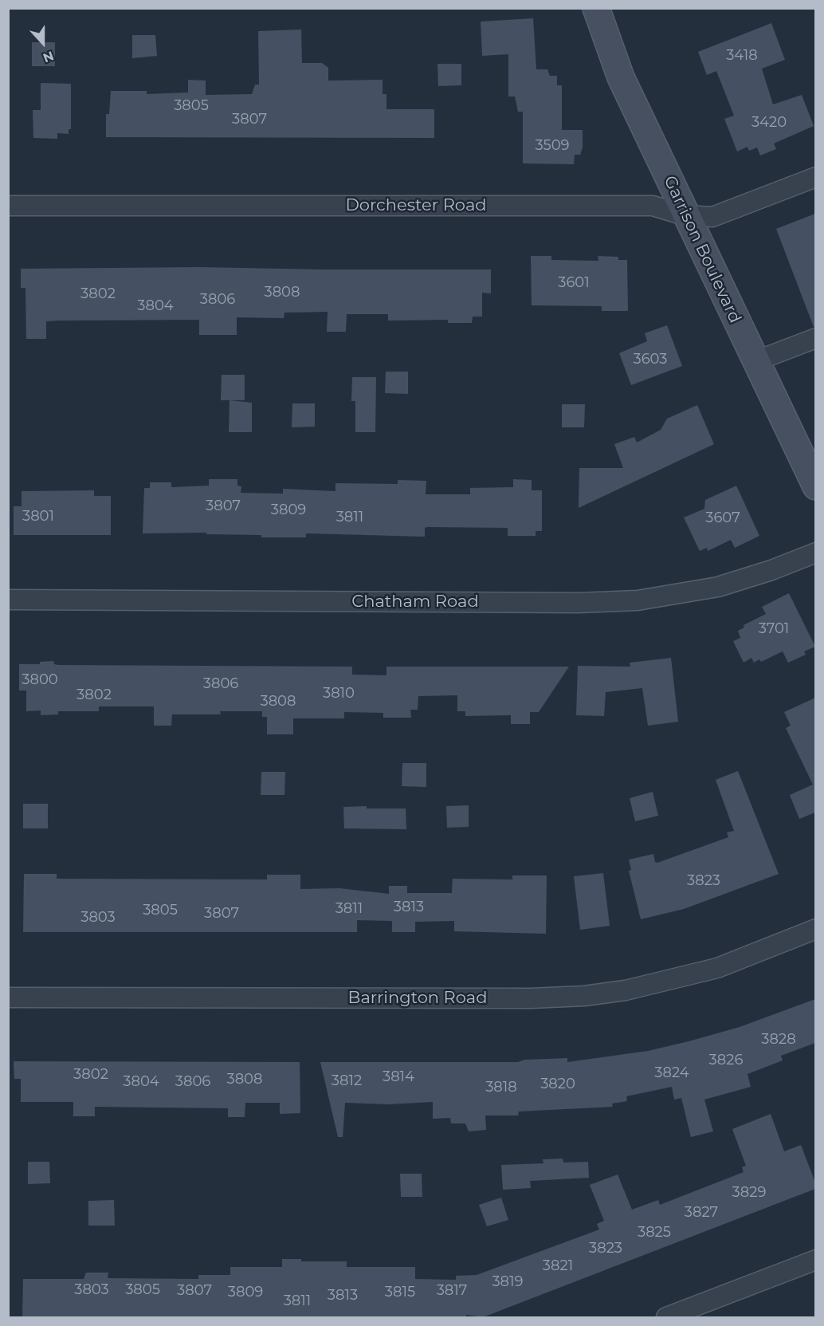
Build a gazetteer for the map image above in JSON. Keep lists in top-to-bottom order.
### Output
{
  "streets": {
    "main road": ["Garrison Boulevard"],
    "street": ["Dorchester Road", "Chatham Road", "Barrington Road"]
  },
  "crossings": [
    ["Dorchester Road", "Garrison Boulevard"]
  ],
  "house_numbers": [
    "3418",
    "3805",
    "3807",
    "3420",
    "3509",
    "3601",
    "3808",
    "3802",
    "3806",
    "3804",
    "3603",
    "3807",
    "3809",
    "3801",
    "3811",
    "3607",
    "3701",
    "3800",
    "3806",
    "3810",
    "3802",
    "3808",
    "3823",
    "3813",
    "3811",
    "3805",
    "3807",
    "3803",
    "3828",
    "3826",
    "3824",
    "3802",
    "3814",
    "3808",
    "3812",
    "3804",
    "3806",
    "3820",
    "3818",
    "3829",
    "3827",
    "3825",
    "3823",
    "3821",
    "3819",
    "3803",
    "3805",
    "3807",
    "3817",
    "3809",
    "3815",
    "3813",
    "3811"
  ],
  "north": "bottom"
}
